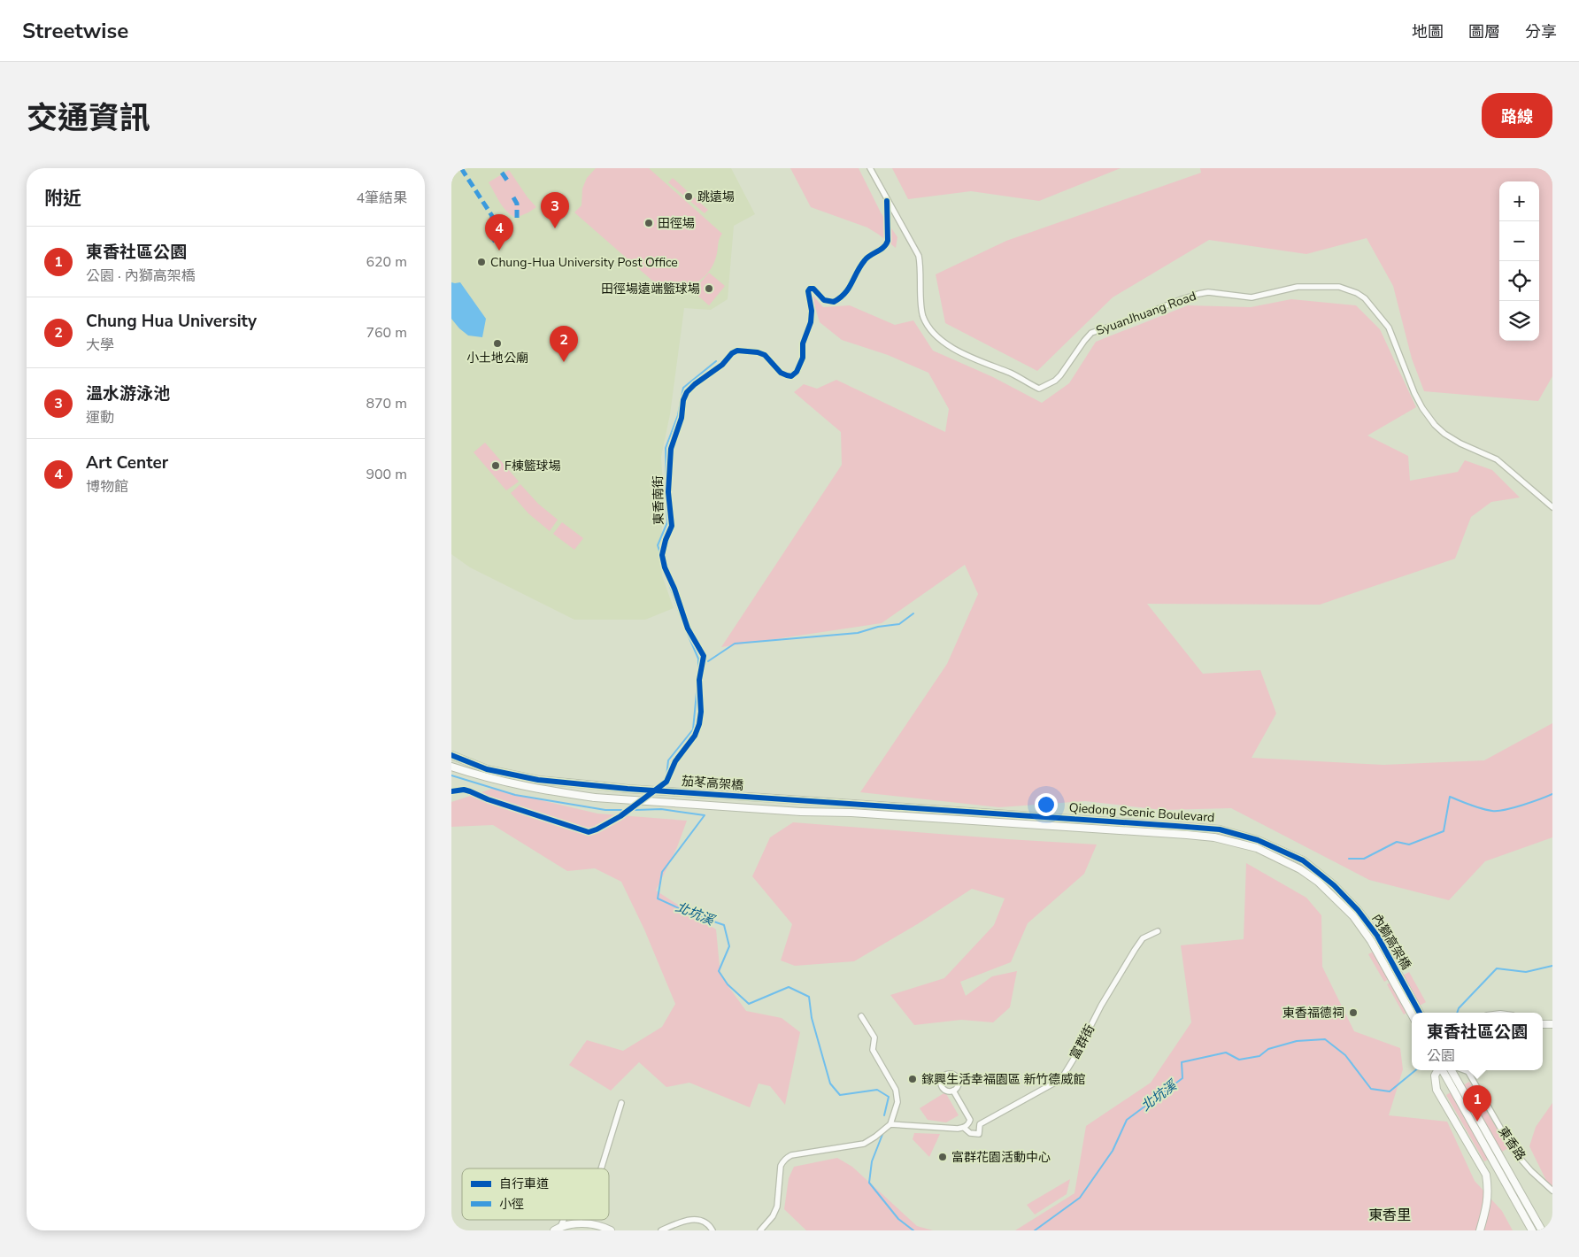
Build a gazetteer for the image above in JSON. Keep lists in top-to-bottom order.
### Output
{
  "streets": {
    "street": [
      "SyuanJhuang Road",
      "東香南街",
      "茄苳高架橋",
      "Qiedong Scenic Boulevard",
      "內獅高架橋",
      "富群街",
      "東香路"
    ]
  },
  "crossings": [
    ["SyuanJhuang Road", "東香南街"],
    ["茄苳高架橋", "Qiedong Scenic Boulevard"],
    ["Qiedong Scenic Boulevard", "內獅高架橋"]
  ],
  "districts": ["東香里"],
  "water": ["北坑溪"],
  "places": [
    "跳遠場",
    "田徑場",
    "Chung-Hua University Post Office",
    "田徑場遠端籃球場",
    "小土地公廟",
    "F棟籃球場",
    "東香福德祠",
    "鎵興生活幸福園區 新竹德威館",
    "富群花園活動中心"
  ],
  "legend": ["自行車道", "小徑"],
  "page": {
    "header": "Streetwise",
    "nav": ["地圖", "圖層", "分享"],
    "title": "交通資訊",
    "buttons": "路線",
    "heading": ["附近", "4筆結果"],
    "map_buttons": ["+", "−"],
    "pins": [
      "3",
      "4",
      "2",
      "1"
    ],
    "list": [
      {
        "mark": "1",
        "name": "東香社區公園",
        "note": "公園 · 內獅高架橋",
        "value": "620 m"
      },
      {
        "mark": "2",
        "name": "Chung Hua University",
        "note": "大學",
        "value": "760 m"
      },
      {
        "mark": "3",
        "name": "溫水游泳池",
        "note": "運動",
        "value": "870 m"
      },
      {
        "mark": "4",
        "name": "Art Center",
        "note": "博物館",
        "value": "900 m"
      }
    ],
    "popup": ["東香社區公園", "公園"]
  }
}
